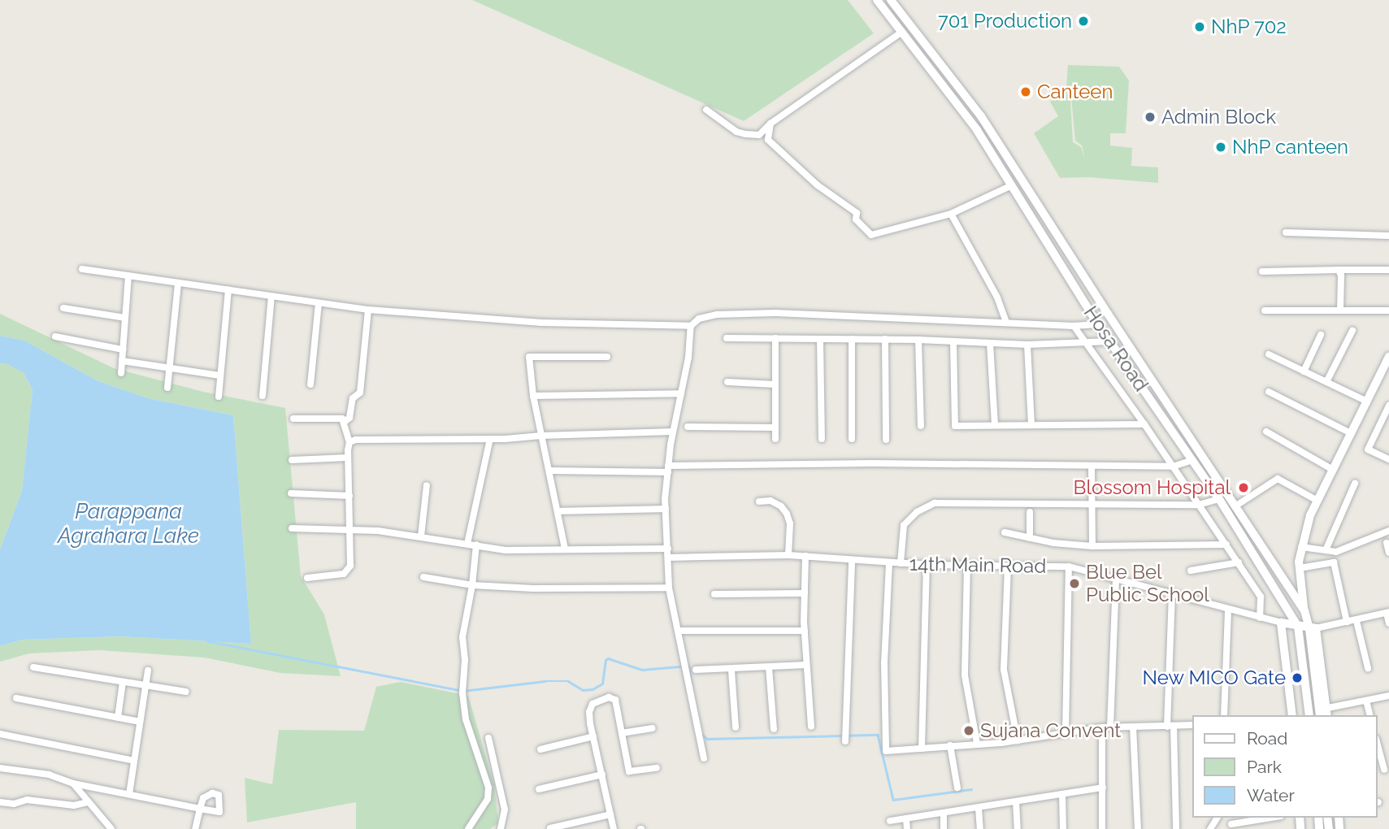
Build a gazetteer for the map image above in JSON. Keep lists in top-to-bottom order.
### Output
{
  "streets": {
    "main road": ["Hosa Road"],
    "street": ["14th Main Road"]
  },
  "water": ["Parappana Agrahara Lake"],
  "places": [
    "701 Production",
    "NhP 702",
    "Canteen",
    "Admin Block",
    "NhP canteen",
    "Blossom Hospital",
    "Blue Bel Public School",
    "New MICO Gate",
    "Sujana Convent"
  ],
  "legend": ["Road", "Park", "Water"]
}
